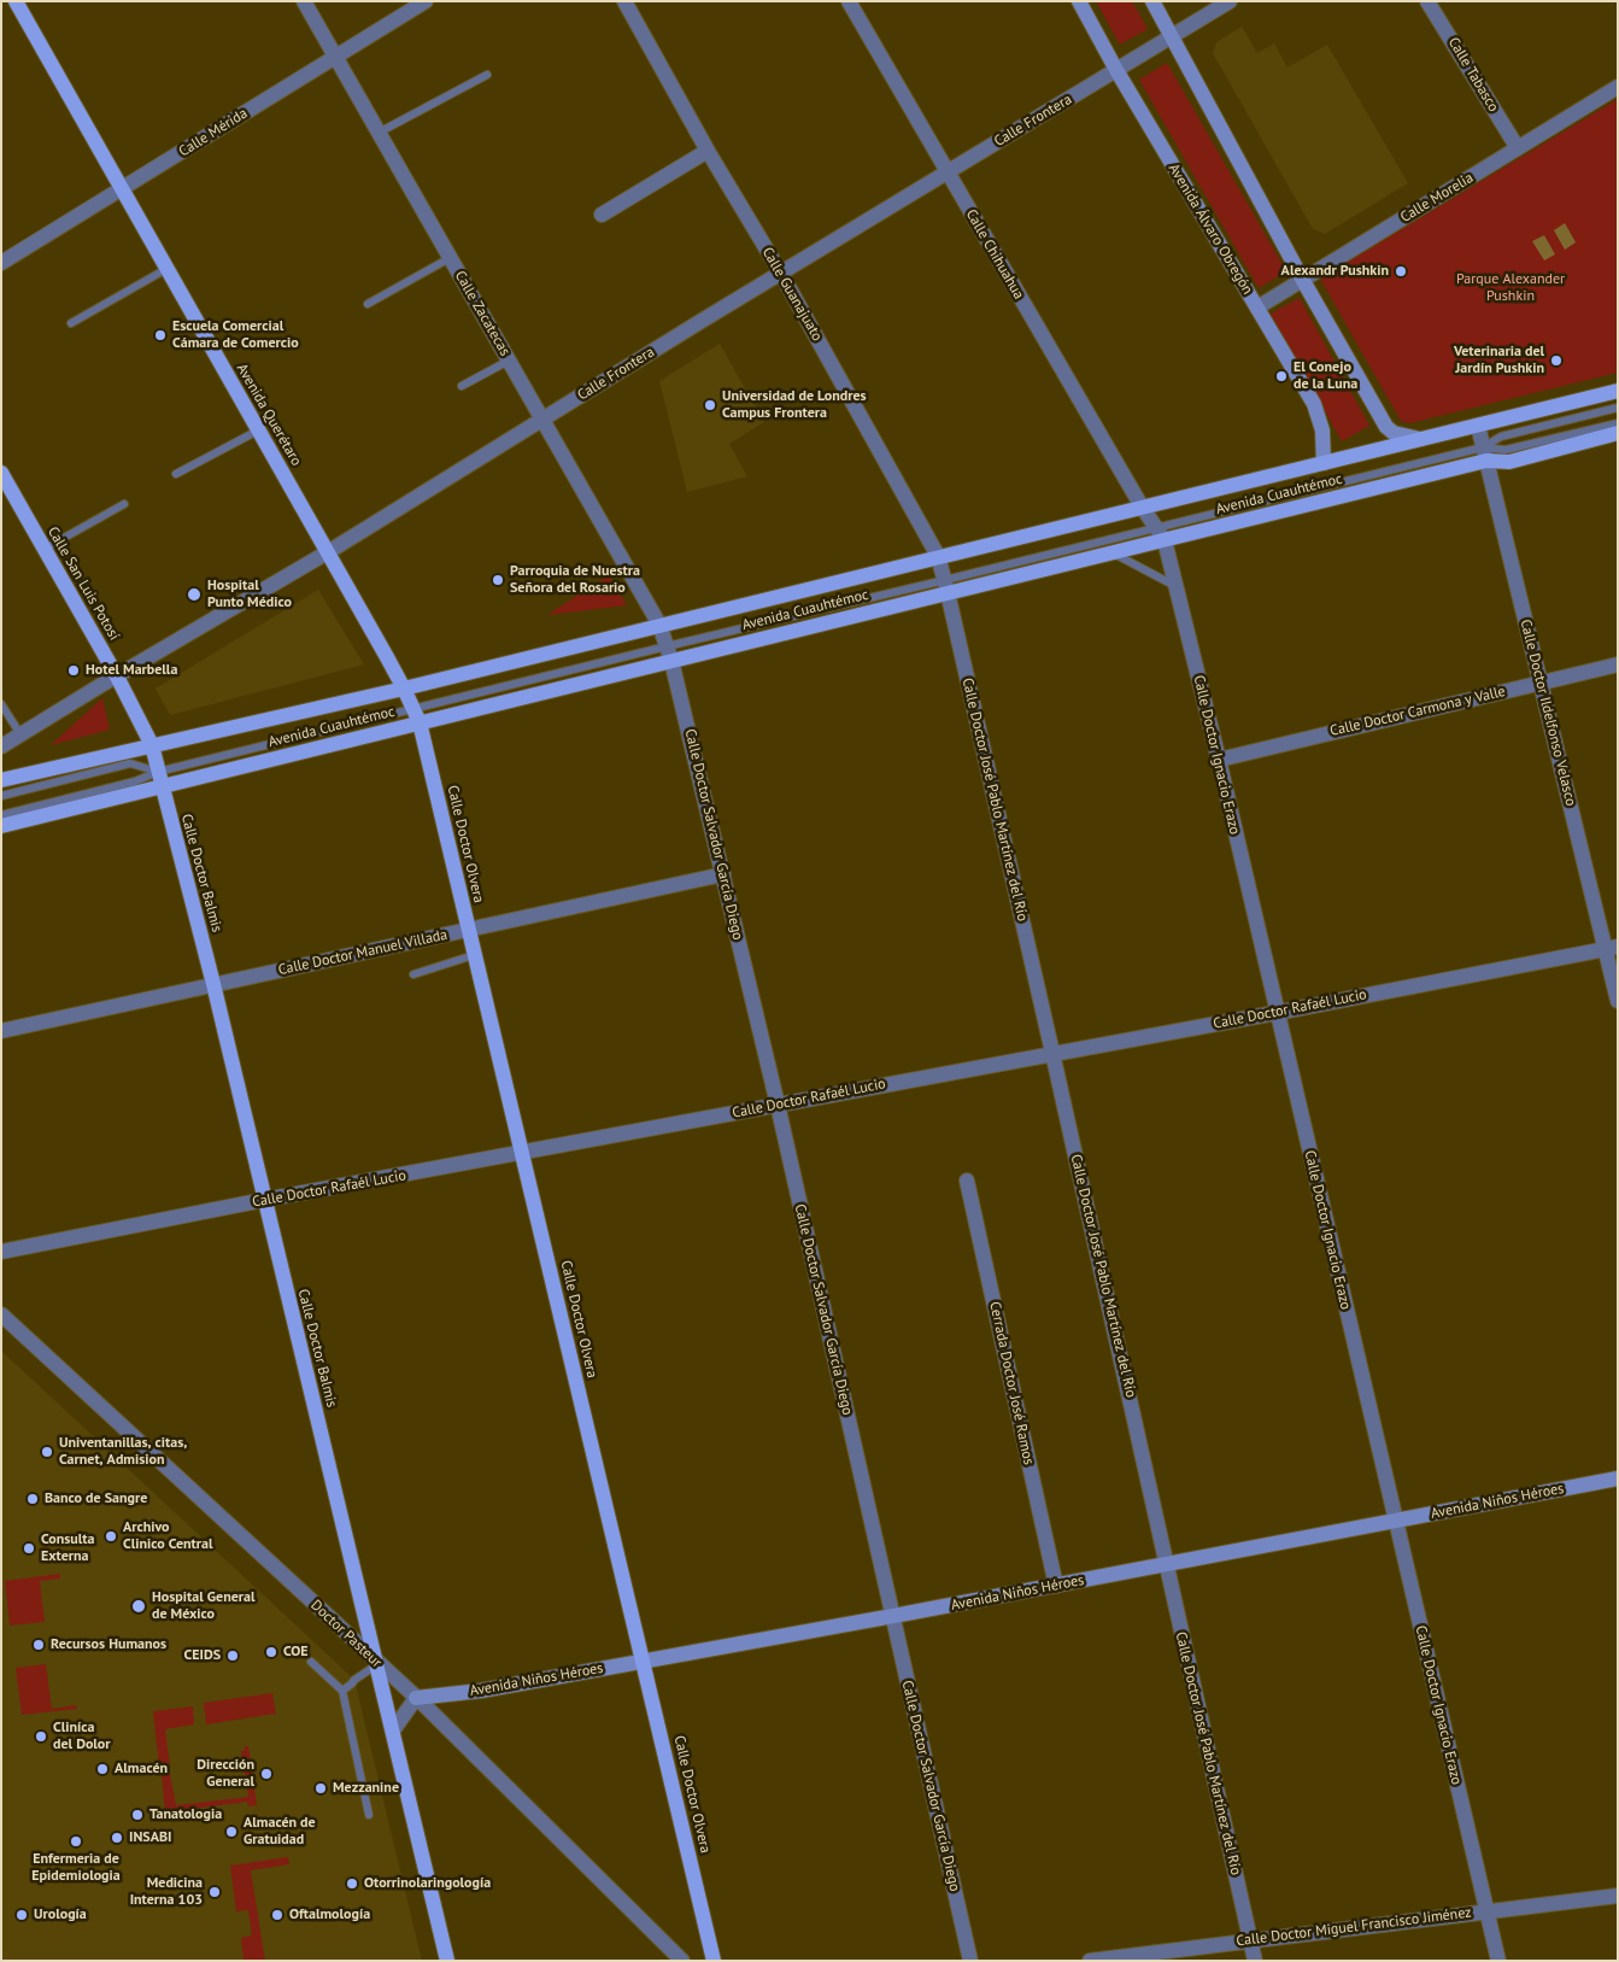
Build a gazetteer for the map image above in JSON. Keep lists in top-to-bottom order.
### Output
{
  "streets": {
    "main road": [
      "Avenida Álvaro Obregón",
      "Avenida Querétaro",
      "Avenida Cuauhtémoc",
      "Calle San Luis Potosí",
      "Calle Doctor Olvera",
      "Calle Doctor Balmis",
      "Avenida Niños Héroes"
    ],
    "street": [
      "Calle Tabasco",
      "Calle Frontera",
      "Calle Mérida",
      "Calle Morelia",
      "Calle Chihuahua",
      "Calle Guanajuato",
      "Calle Zacatecas",
      "Calle Doctor Carmona y Valle",
      "Calle Doctor Ildelfonso Velasco",
      "Calle Doctor Ignacio Erazo",
      "Calle Doctor José Pablo Martínez del Río",
      "Calle Doctor Salvador García Diego",
      "Calle Doctor Manuel Villada",
      "Calle Doctor Rafaél Lucio",
      "Cerrada Doctor José Ramos",
      "Doctor Pasteur",
      "Calle Doctor Miguel Francisco Jiménez"
    ]
  },
  "crossings": [
    ["Calle Tabasco", "Calle Morelia"],
    ["Calle Frontera", "Avenida Álvaro Obregón"],
    ["Calle Frontera", "Calle Chihuahua"],
    ["Calle Frontera", "Calle Guanajuato"],
    ["Calle Frontera", "Calle Zacatecas"],
    ["Calle Frontera", "Avenida Querétaro"],
    ["Calle Frontera", "Calle San Luis Potosí"],
    ["Calle Mérida", "Calle Zacatecas"],
    ["Calle Mérida", "Avenida Querétaro"],
    ["Calle Morelia", "Avenida Álvaro Obregón"],
    ["Avenida Álvaro Obregón", "Avenida Cuauhtémoc"],
    ["Calle Chihuahua", "Avenida Cuauhtémoc"],
    ["Calle Chihuahua", "Calle Doctor Ignacio Erazo"],
    ["Calle Guanajuato", "Avenida Cuauhtémoc"],
    ["Calle Guanajuato", "Calle Doctor José Pablo Martínez del Río"],
    ["Calle Zacatecas", "Avenida Cuauhtémoc"],
    ["Calle Zacatecas", "Calle Doctor Salvador García Diego"],
    ["Avenida Querétaro", "Avenida Cuauhtémoc"],
    ["Avenida Querétaro", "Calle Doctor Olvera"],
    ["Avenida Cuauhtémoc", "Calle San Luis Potosí"],
    ["Avenida Cuauhtémoc", "Calle Doctor Ildelfonso Velasco"],
    ["Avenida Cuauhtémoc", "Calle Doctor Ignacio Erazo"],
    ["Avenida Cuauhtémoc", "Calle Doctor José Pablo Martínez del Río"],
    ["Avenida Cuauhtémoc", "Calle Doctor Salvador García Diego"],
    ["Avenida Cuauhtémoc", "Calle Doctor Olvera"],
    ["Avenida Cuauhtémoc", "Calle Doctor Balmis"],
    ["Calle San Luis Potosí", "Calle Doctor Balmis"],
    ["Calle Doctor Carmona y Valle", "Calle Doctor Ildelfonso Velasco"],
    ["Calle Doctor Carmona y Valle", "Calle Doctor Ignacio Erazo"],
    ["Calle Doctor Ildelfonso Velasco", "Calle Doctor Rafaél Lucio"],
    ["Calle Doctor Ignacio Erazo", "Calle Doctor Rafaél Lucio"],
    ["Calle Doctor Ignacio Erazo", "Avenida Niños Héroes"],
    ["Calle Doctor Ignacio Erazo", "Calle Doctor Miguel Francisco Jiménez"],
    ["Calle Doctor José Pablo Martínez del Río", "Calle Doctor Rafaél Lucio"],
    ["Calle Doctor José Pablo Martínez del Río", "Avenida Niños Héroes"],
    ["Calle Doctor José Pablo Martínez del Río", "Calle Doctor Miguel Francisco Jiménez"],
    ["Calle Doctor Salvador García Diego", "Calle Doctor Manuel Villada"],
    ["Calle Doctor Salvador García Diego", "Calle Doctor Rafaél Lucio"],
    ["Calle Doctor Salvador García Diego", "Avenida Niños Héroes"],
    ["Calle Doctor Olvera", "Calle Doctor Manuel Villada"],
    ["Calle Doctor Olvera", "Calle Doctor Rafaél Lucio"],
    ["Calle Doctor Olvera", "Avenida Niños Héroes"],
    ["Calle Doctor Balmis", "Calle Doctor Manuel Villada"],
    ["Calle Doctor Balmis", "Calle Doctor Rafaél Lucio"],
    ["Calle Doctor Balmis", "Doctor Pasteur"],
    ["Cerrada Doctor José Ramos", "Avenida Niños Héroes"],
    ["Avenida Niños Héroes", "Doctor Pasteur"]
  ],
  "parks": ["Parque Alexander Pushkin"],
  "places": [
    "Alexandr Pushkin",
    "Escuela Comercial Cámara de Comercio",
    "Veterinaria del Jardín Pushkin",
    "El Conejo de la Luna",
    "Universidad de Londres Campus Frontera",
    "Parroquia de Nuestra Señora del Rosario",
    "Hospital Punto Médico",
    "Hotel Marbella",
    "Univentanillas, citas, Carnet, Admision",
    "Banco de Sangre",
    "Archivo Clinico Central",
    "Consulta Externa",
    "Hospital General de México",
    "Recursos Humanos",
    "COE",
    "CEIDS",
    "Cliníca del Dolor",
    "Almacén",
    "Dirección General",
    "Mezzanine",
    "Tanatologia",
    "Almacén de Gratuidad",
    "INSABI",
    "Enfermeria de Epidemiologia",
    "Otorrinolaringología",
    "Medicina Interna 103",
    "Urología",
    "Oftalmología"
  ]
}
